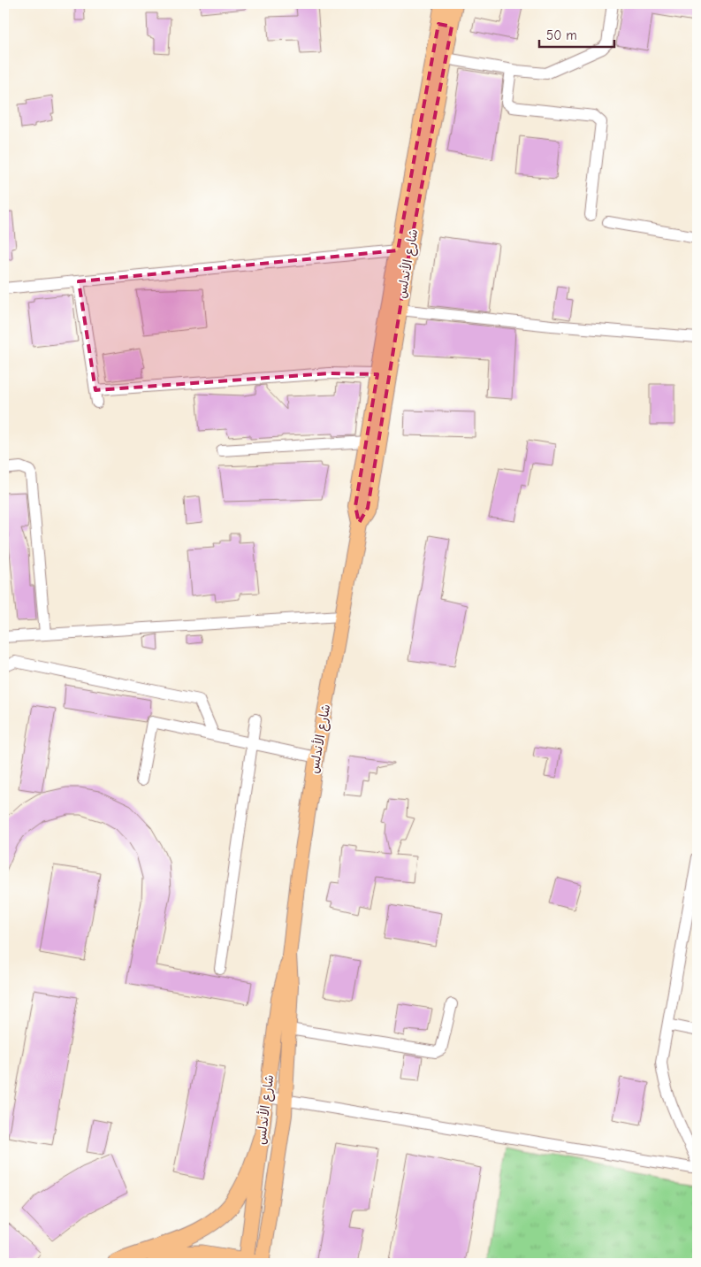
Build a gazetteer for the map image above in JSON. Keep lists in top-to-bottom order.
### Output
{
  "streets": {
    "main road": ["شارع الأندلس"]
  },
  "scale_bar": "50 m"
}
